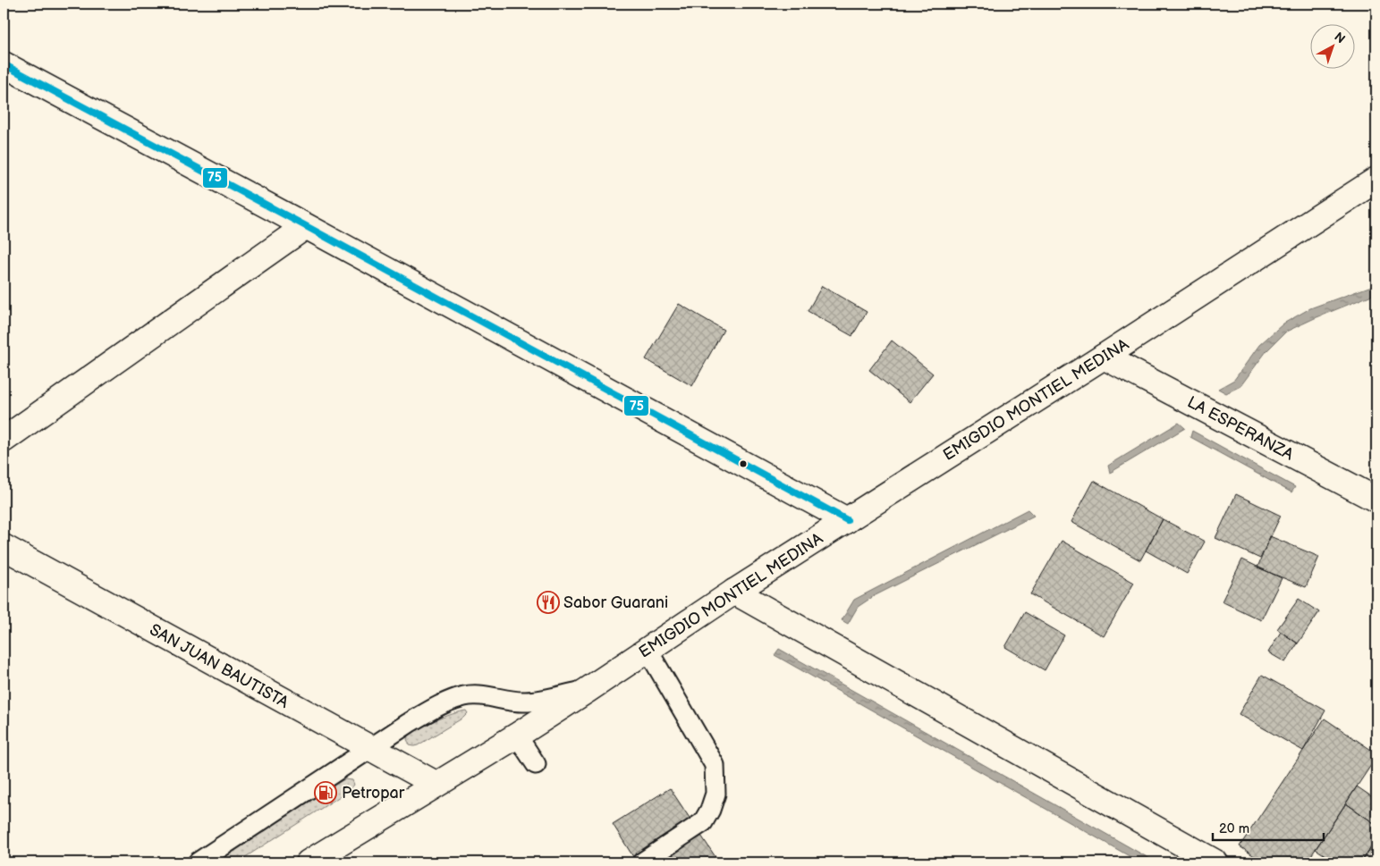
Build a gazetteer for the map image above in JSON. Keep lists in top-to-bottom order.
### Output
{
  "streets": {
    "street": ["EMIGDIO MONTIEL MEDINA", "LA ESPERANZA", "SAN JUAN BAUTISTA"]
  },
  "crossings": [
    ["EMIGDIO MONTIEL MEDINA", "LA ESPERANZA"],
    ["EMIGDIO MONTIEL MEDINA", "SAN JUAN BAUTISTA"]
  ],
  "places": {
    "restaurant": ["Sabor Guarani"],
    "fuel station": ["Petropar"]
  },
  "lines": ["transit line 75"],
  "scale_bar": "20 m",
  "north": "top right"
}
